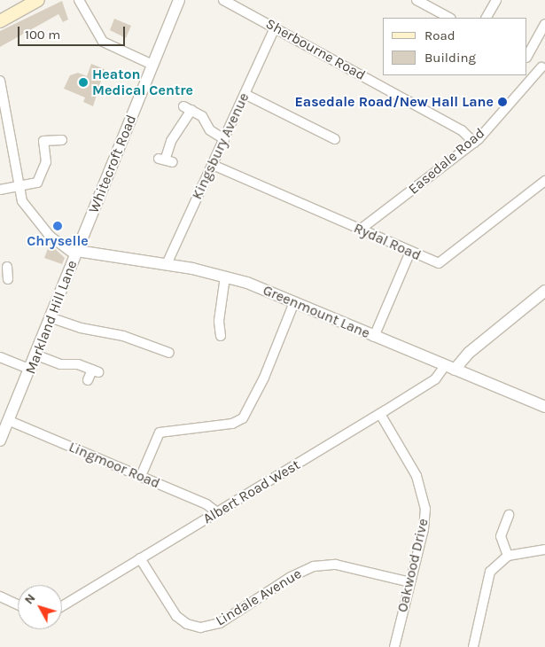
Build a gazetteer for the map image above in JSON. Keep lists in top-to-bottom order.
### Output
{
  "streets": {
    "street": [
      "Sherbourne Road",
      "Kingsbury Avenue",
      "Easedale Road",
      "Whitecroft Road",
      "Rydal Road",
      "Greenmount Lane",
      "Markland Hill Lane",
      "Lingmoor Road",
      "Albert Road West",
      "Oakwood Drive",
      "Lindale Avenue"
    ]
  },
  "crossings": [
    ["Sherbourne Road", "Kingsbury Avenue"],
    ["Sherbourne Road", "Easedale Road"],
    ["Kingsbury Avenue", "Rydal Road"],
    ["Kingsbury Avenue", "Greenmount Lane"],
    ["Easedale Road", "Rydal Road"],
    ["Whitecroft Road", "Greenmount Lane"],
    ["Whitecroft Road", "Markland Hill Lane"],
    ["Greenmount Lane", "Markland Hill Lane"],
    ["Greenmount Lane", "Albert Road West"],
    ["Markland Hill Lane", "Lingmoor Road"],
    ["Lingmoor Road", "Albert Road West"],
    ["Albert Road West", "Oakwood Drive"],
    ["Albert Road West", "Lindale Avenue"],
    ["Oakwood Drive", "Lindale Avenue"]
  ],
  "places": ["Heaton Medical Centre", "Easedale Road/New Hall Lane", "Chryselle"],
  "legend": ["Road", "Building"],
  "scale_bar": "100 m",
  "north": "top left"
}
